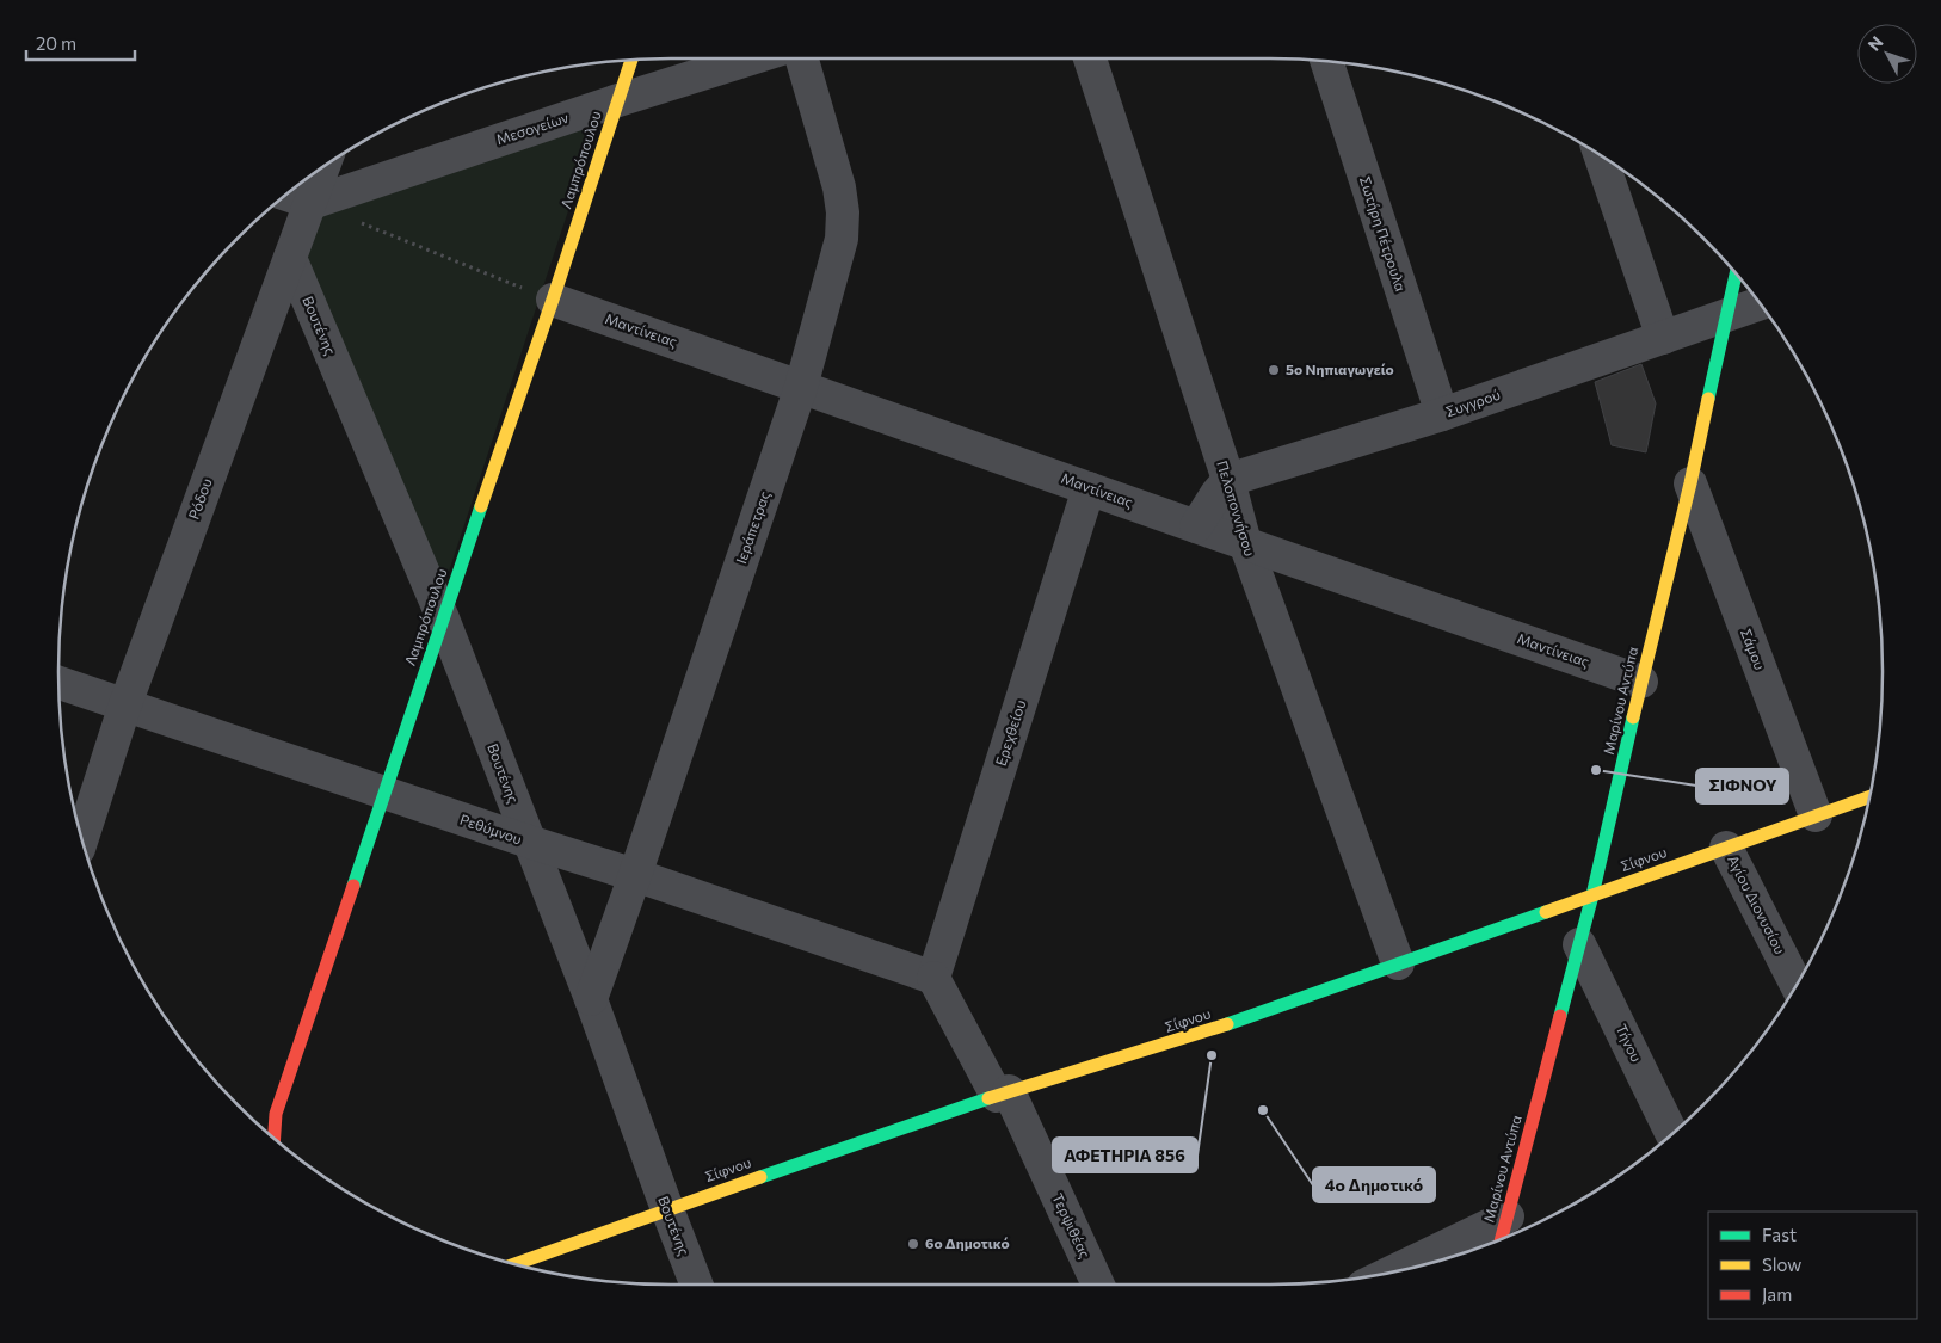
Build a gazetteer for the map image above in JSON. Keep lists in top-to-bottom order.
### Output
{
  "streets": {
    "street": [
      "Μεσογείων",
      "Λαμπρόπουλου",
      "Σωτήρη Πέτρουλα",
      "Βουτένης",
      "Μαντίνειας",
      "Συγγρού",
      "Ρόδου",
      "Πελοποννήσου",
      "Ιεράπετρας",
      "Σάμου",
      "Μαρίνου Αντύπα",
      "Ερεχθείου",
      "Ρεθύμνου",
      "Σίφνου",
      "Αγίου Διονυσίου",
      "Τήνου",
      "Τερψιθέας"
    ]
  },
  "crossings": [
    ["Μεσογείων", "Λαμπρόπουλου"],
    ["Μεσογείων", "Ρόδου"],
    ["Λαμπρόπουλου", "Βουτένης"],
    ["Λαμπρόπουλου", "Μαντίνειας"],
    ["Λαμπρόπουλου", "Ρεθύμνου"],
    ["Σωτήρη Πέτρουλα", "Συγγρού"],
    ["Βουτένης", "Ρόδου"],
    ["Βουτένης", "Ιεράπετρας"],
    ["Βουτένης", "Ρεθύμνου"],
    ["Βουτένης", "Σίφνου"],
    ["Μαντίνειας", "Πελοποννήσου"],
    ["Μαντίνειας", "Ιεράπετρας"],
    ["Μαντίνειας", "Μαρίνου Αντύπα"],
    ["Μαντίνειας", "Ερεχθείου"],
    ["Συγγρού", "Πελοποννήσου"],
    ["Συγγρού", "Μαρίνου Αντύπα"],
    ["Ρόδου", "Ρεθύμνου"],
    ["Πελοποννήσου", "Σίφνου"],
    ["Ιεράπετρας", "Ρεθύμνου"],
    ["Σάμου", "Μαρίνου Αντύπα"],
    ["Σάμου", "Σίφνου"],
    ["Μαρίνου Αντύπα", "Σίφνου"],
    ["Μαρίνου Αντύπα", "Τήνου"],
    ["Ερεχθείου", "Ρεθύμνου"],
    ["Ερεχθείου", "Τερψιθέας"],
    ["Ρεθύμνου", "Τερψιθέας"],
    ["Σίφνου", "Αγίου Διονυσίου"],
    ["Σίφνου", "Τερψιθέας"]
  ],
  "places": [
    "5ο Νηπιαγωγείο",
    "ΣΙΦΝΟΥ",
    "ΑΦΕΤΗΡΙΑ 856",
    "4ο Δημοτικό",
    "6ο Δημοτικό"
  ],
  "legend": ["Fast", "Slow", "Jam"],
  "scale_bar": "20 m",
  "north": "top left"
}
